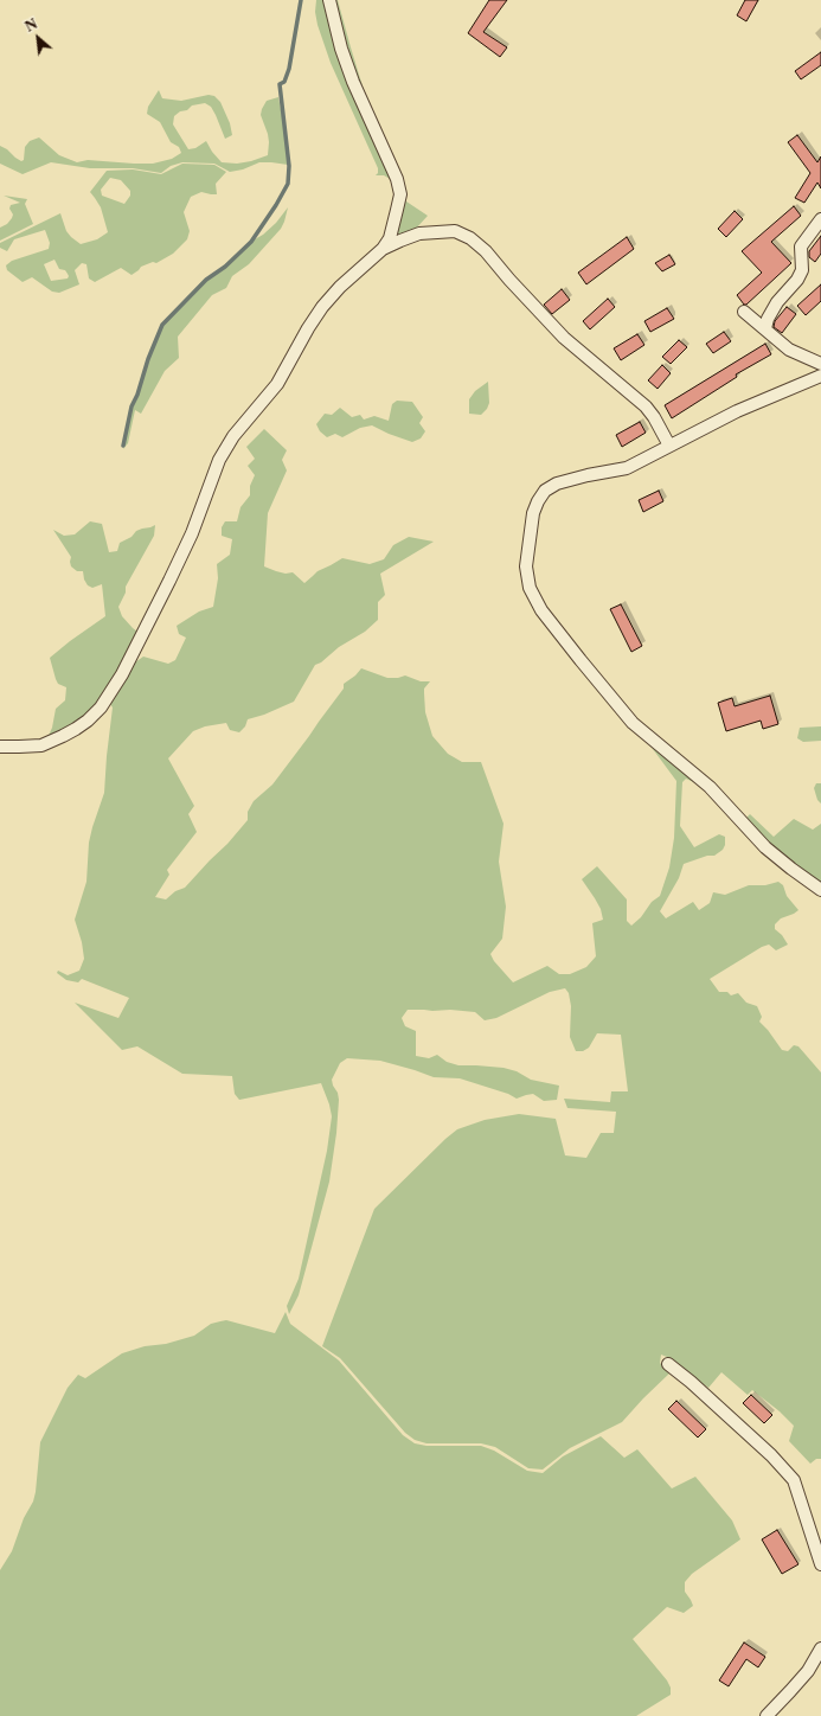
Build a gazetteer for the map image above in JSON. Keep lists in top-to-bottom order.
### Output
{
  "north": "top left"
}
